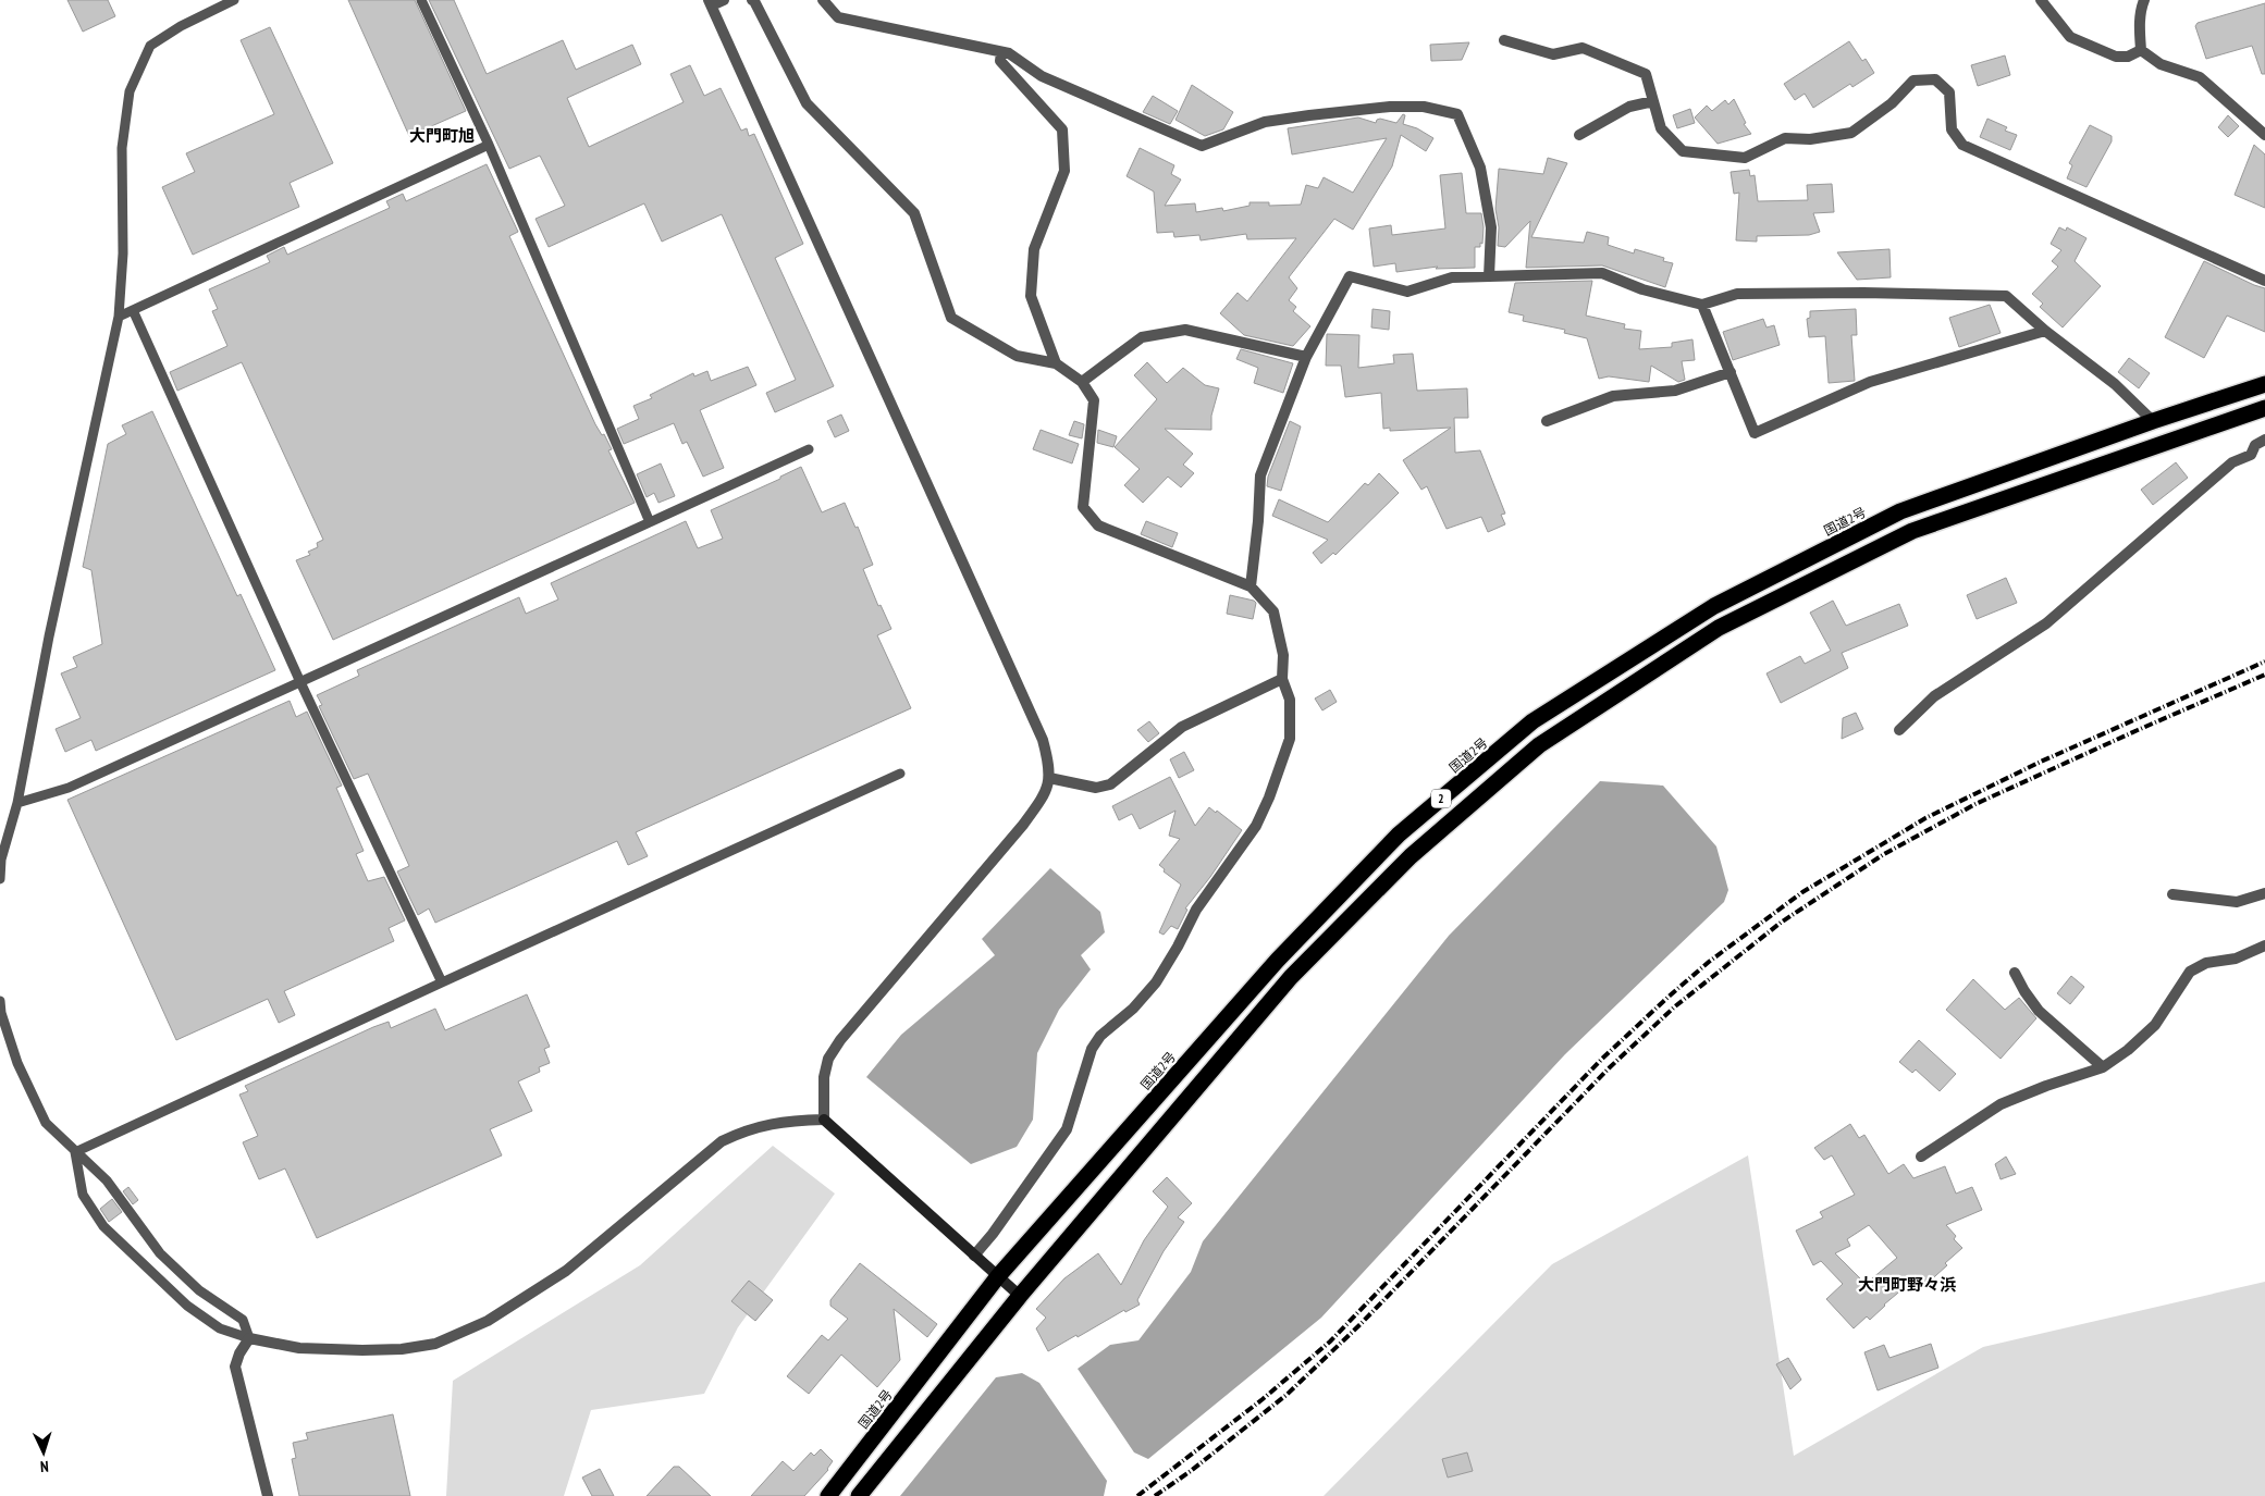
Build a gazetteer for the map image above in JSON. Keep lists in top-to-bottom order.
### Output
{
  "streets": {
    "highway": ["国道2号", "2"]
  },
  "districts": ["大門町旭", "大門町野々浜"],
  "north": "bottom"
}
